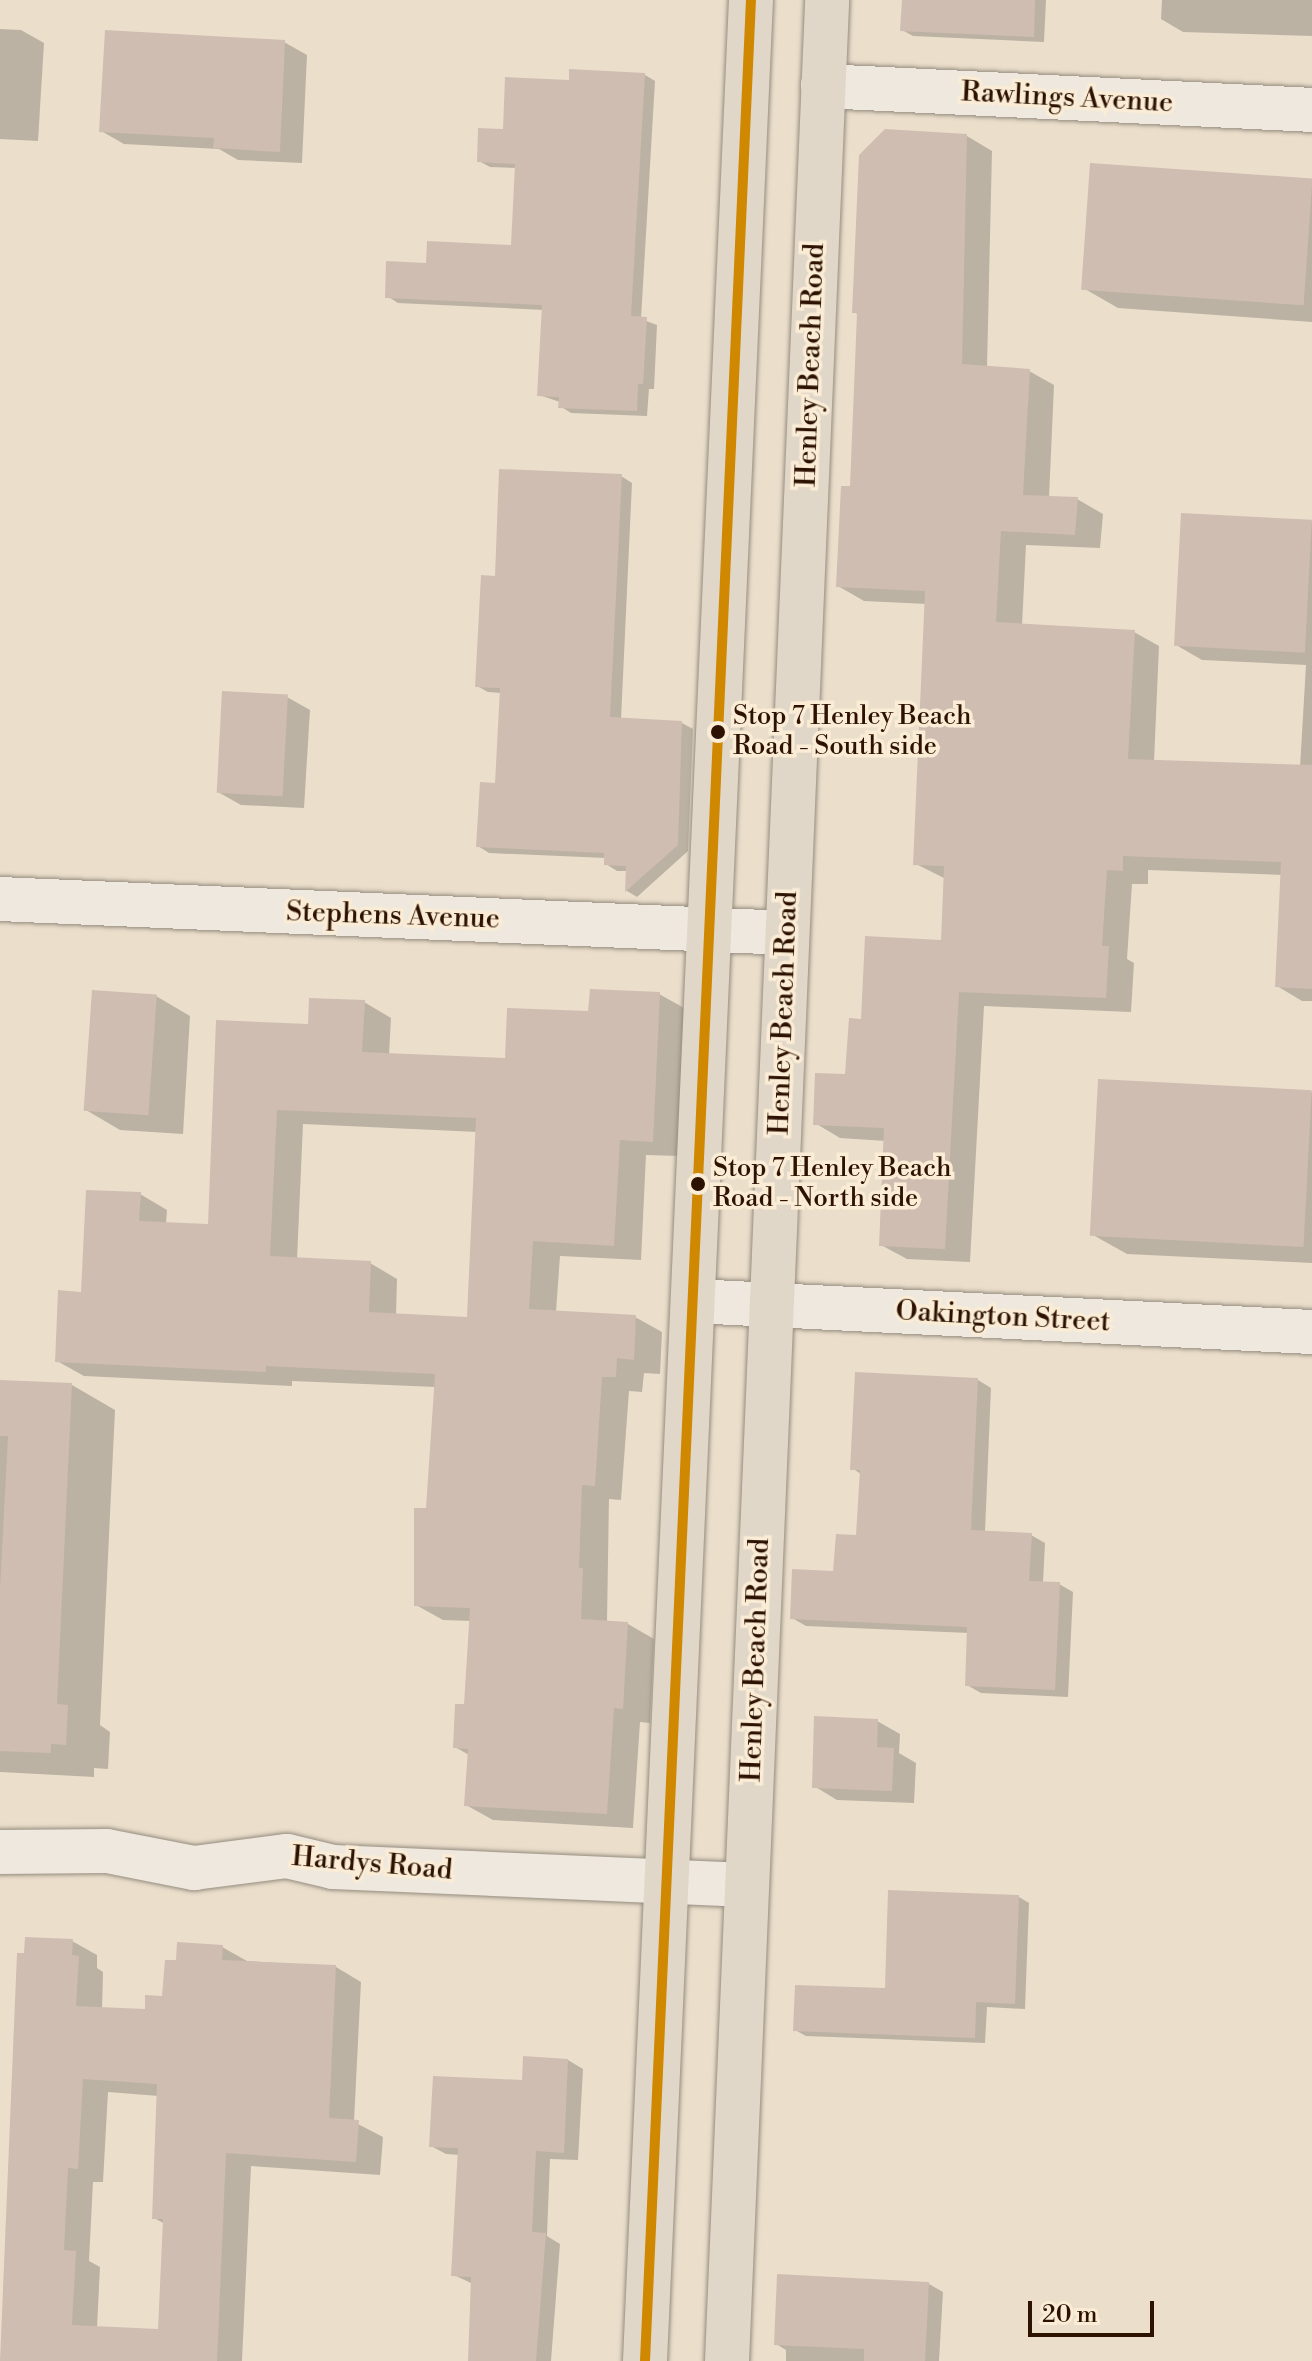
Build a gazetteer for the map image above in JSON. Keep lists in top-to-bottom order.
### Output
{
  "streets": {
    "main road": ["Henley Beach Road"],
    "street": [
      "Rawlings Avenue",
      "Stephens Avenue",
      "Oakington Street",
      "Hardys Road"
    ]
  },
  "crossings": [
    ["Rawlings Avenue", "Henley Beach Road"],
    ["Henley Beach Road", "Stephens Avenue"],
    ["Henley Beach Road", "Oakington Street"],
    ["Henley Beach Road", "Hardys Road"]
  ],
  "places": ["Stop 7 Henley Beach Road - South side", "Stop 7 Henley Beach Road - North side"],
  "scale_bar": "20 m"
}
